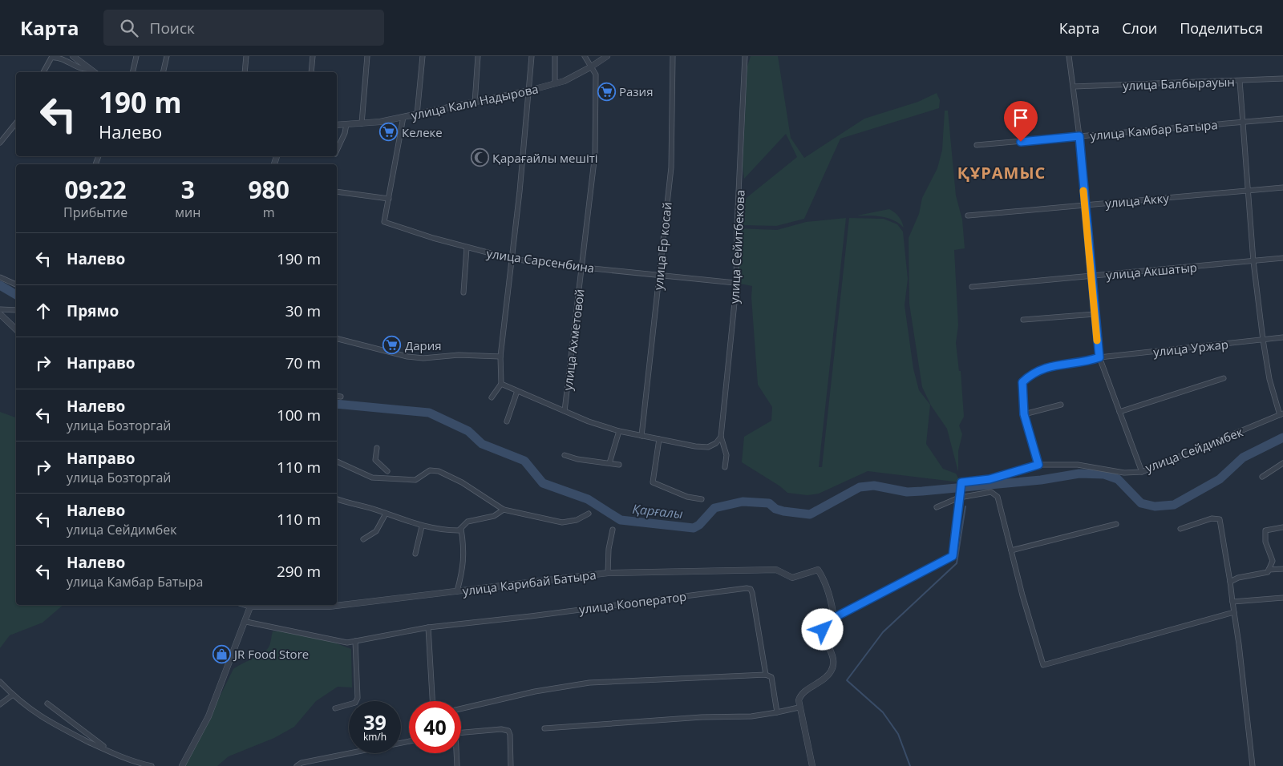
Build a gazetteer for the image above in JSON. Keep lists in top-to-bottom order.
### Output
{
  "streets": {
    "street": [
      "улица Балбырауын",
      "улица Кали Надырова",
      "улица Камбар Батыра",
      "улица Акку",
      "улица Ер косай",
      "улица Сейитбекова",
      "улица Сарсенбина",
      "улица Акшатыр",
      "улица Ахметовой",
      "улица Уржар",
      "улица Сейдимбек",
      "улица Карибай Батыра",
      "улица Кооператор"
    ]
  },
  "crossings": [
    ["улица Балбырауын", "улица Сейдимбек"],
    ["улица Кали Надырова", "улица Сарсенбина"],
    ["улица Кали Надырова", "улица Ахметовой"],
    ["улица Камбар Батыра", "улица Сейдимбек"],
    ["улица Акку", "улица Сейдимбек"],
    ["улица Ер косай", "улица Сарсенбина"],
    ["улица Сейитбекова", "улица Сарсенбина"],
    ["улица Сарсенбина", "улица Ахметовой"],
    ["улица Акшатыр", "улица Сейдимбек"],
    ["улица Уржар", "улица Сейдимбек"]
  ],
  "districts": ["ҚҰРАМЫС"],
  "water": ["Қарғалы"],
  "places": {
    "supermarket": ["Разия", "Келеке", "Дария"],
    "mosque": ["Қарағайлы мешіті"],
    "shop": ["JR Food Store"]
  },
  "page": {
    "header": "Карта",
    "search": "Поиск",
    "nav": ["Карта", "Слои", "Поделиться"],
    "turn": ["190 m", "Налево"],
    "eta": [
      "09:22",
      "Прибытие",
      "3",
      "мин",
      "980",
      "m"
    ],
    "list": [
      {
        "name": "Налево",
        "value": "190 m"
      },
      {
        "name": "Прямо",
        "value": "30 m"
      },
      {
        "name": "Направо",
        "value": "70 m"
      },
      {
        "name": "Налево",
        "note": "улица Бозторгай",
        "value": "100 m"
      },
      {
        "name": "Направо",
        "note": "улица Бозторгай",
        "value": "110 m"
      },
      {
        "name": "Налево",
        "note": "улица Сейдимбек",
        "value": "110 m"
      },
      {
        "name": "Налево",
        "note": "улица Камбар Батыра",
        "value": "290 m"
      }
    ],
    "speed": "39 km/h",
    "limit": "40"
  }
}
